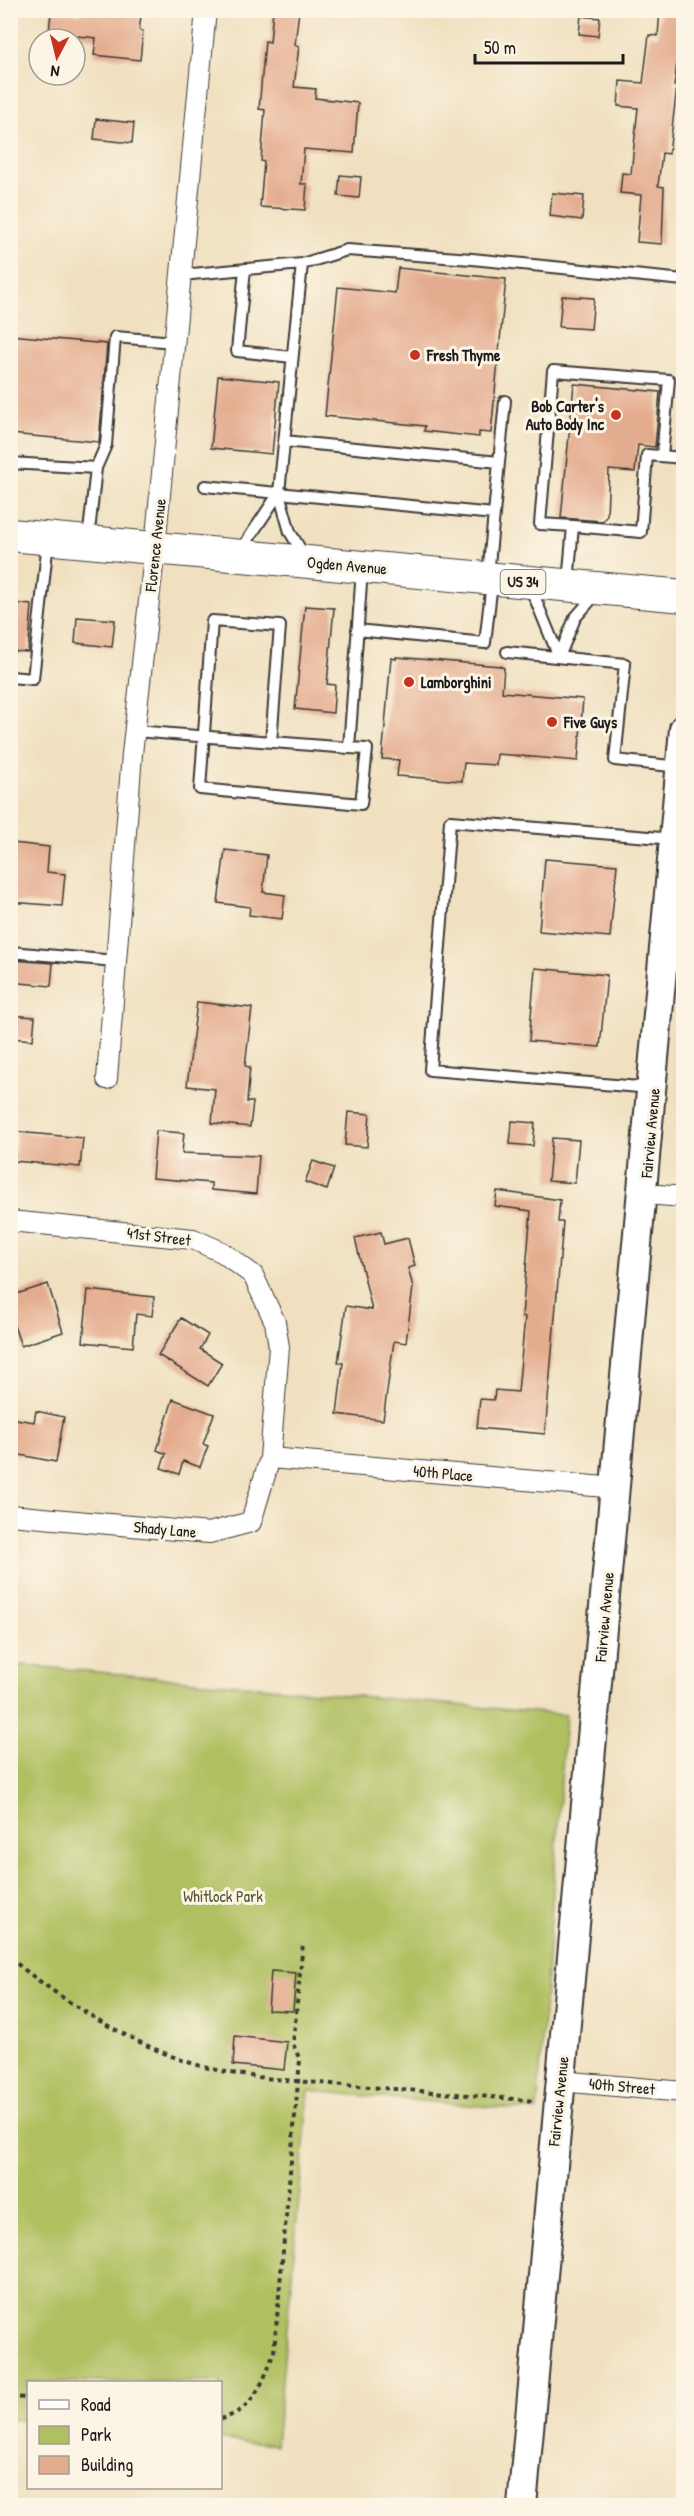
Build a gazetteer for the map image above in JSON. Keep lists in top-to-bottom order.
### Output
{
  "streets": {
    "main road": ["Ogden Avenue", "US 34"],
    "street": [
      "Florence Avenue",
      "Fairview Avenue",
      "41st Street",
      "40th Place",
      "Shady Lane",
      "40th Street"
    ]
  },
  "crossings": [
    ["Florence Avenue", "Ogden Avenue"],
    ["Fairview Avenue", "40th Place"],
    ["Fairview Avenue", "40th Street"],
    ["41st Street", "40th Place"],
    ["41st Street", "Shady Lane"],
    ["40th Place", "Shady Lane"]
  ],
  "parks": ["Whitlock Park"],
  "places": [
    "Fresh Thyme",
    "Bob Carter's Auto Body Inc",
    "Lamborghini",
    "Five Guys"
  ],
  "legend": ["Road", "Park", "Building"],
  "scale_bar": "50 m",
  "north": "bottom"
}
